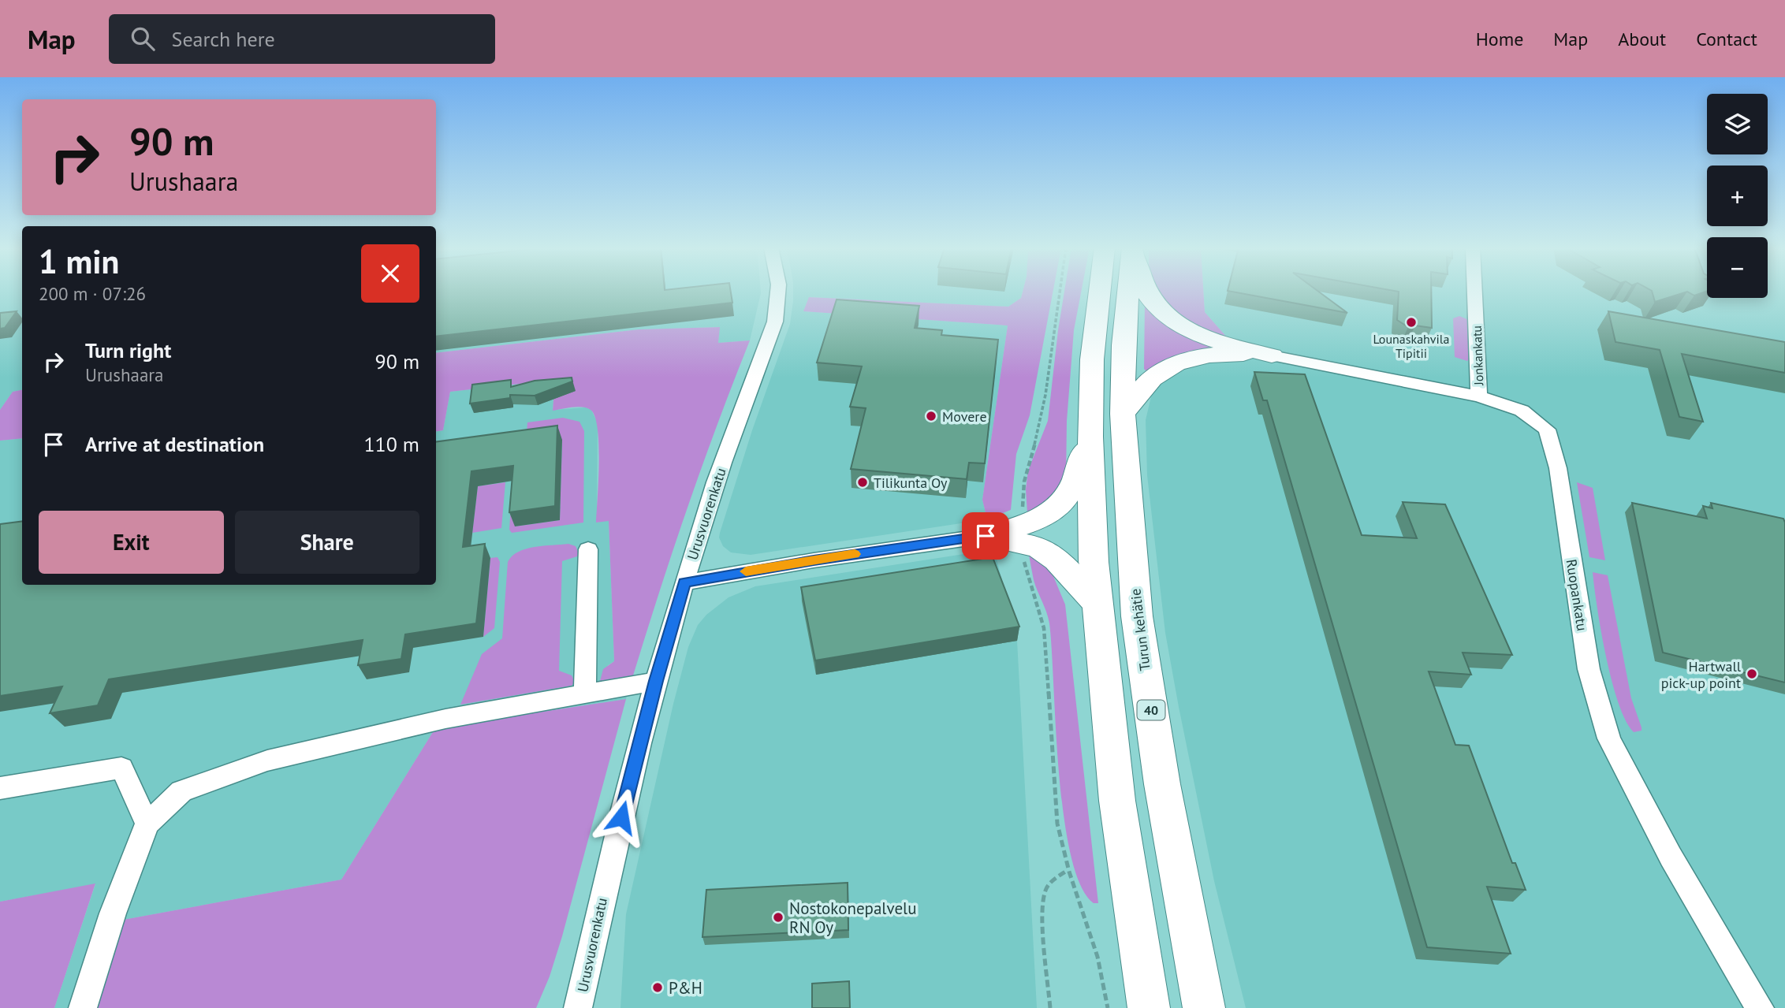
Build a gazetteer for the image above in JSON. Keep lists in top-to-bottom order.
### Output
{
  "streets": {
    "highway": ["Turun kehätie", "40"],
    "street": ["Jonkankatu", "Urusvuorenkatu", "Ruopankatu"]
  },
  "crossings": [
    ["Jonkankatu", "Ruopankatu"]
  ],
  "places": [
    "Lounaskahvila Tipitii",
    "Movere",
    "Tilikunta Oy",
    "Hartwall pick-up point",
    "Nostokonepalvelu RN Oy",
    "P&H"
  ],
  "page": {
    "header": "Map",
    "search": "Search here",
    "nav": [
      "Home",
      "Map",
      "About",
      "Contact"
    ],
    "map_buttons": ["+", "−"],
    "turn": ["90 m", "Urushaara"],
    "heading": ["1 min", "200 m · 07:26"],
    "list": [
      {
        "name": "Turn right",
        "note": "Urushaara",
        "value": "90 m"
      },
      {
        "name": "Arrive at destination",
        "value": "110 m"
      }
    ],
    "buttons": ["Exit", "Share"]
  }
}
